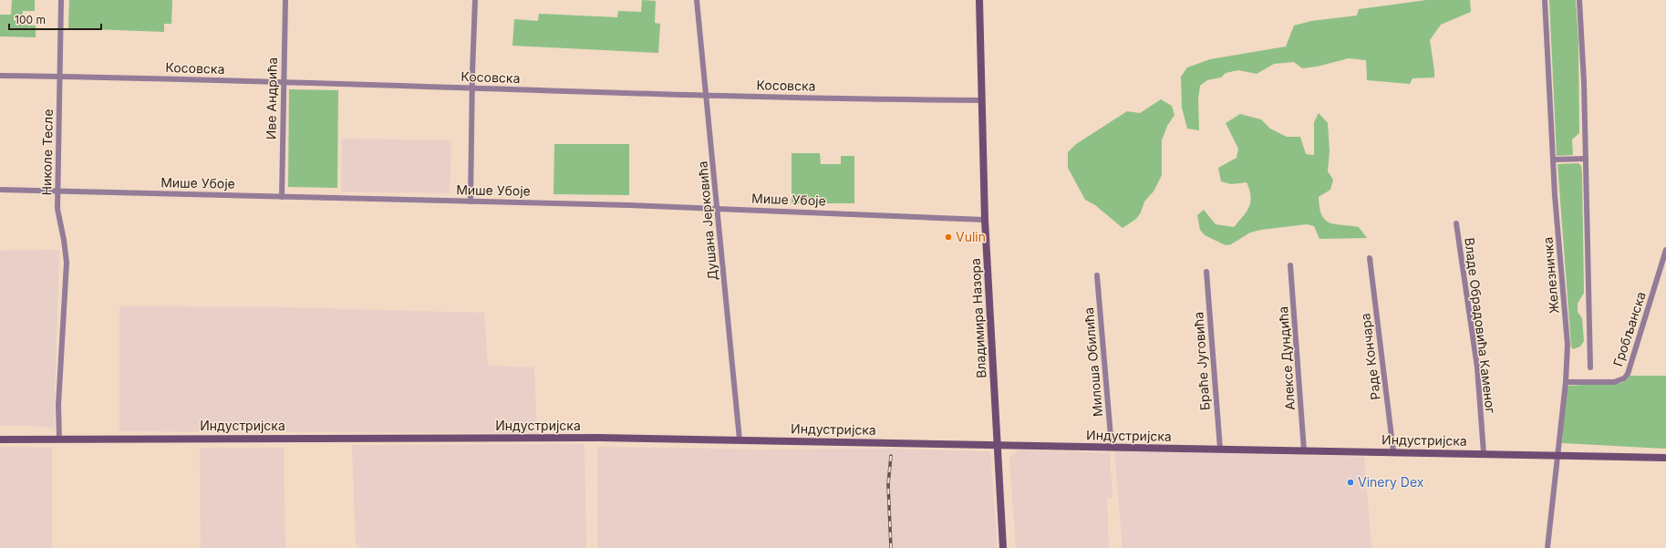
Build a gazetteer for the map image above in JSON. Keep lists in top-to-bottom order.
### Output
{
  "streets": {
    "main road": ["Владимира Назора", "Индустријска"],
    "street": [
      "Косовска",
      "Иве Андрића",
      "Николе Тесле",
      "Мише Убоје",
      "Душана Јерковића",
      "Железничка",
      "Владе Обрадовића Каменог",
      "Гробљанска",
      "Раде Кончара",
      "Алексе Дундића",
      "Браће Југовића",
      "Милоша Обилића"
    ]
  },
  "crossings": [
    ["Косовска", "Иве Андрића"],
    ["Косовска", "Николе Тесле"],
    ["Косовска", "Душана Јерковића"],
    ["Косовска", "Владимира Назора"],
    ["Иве Андрића", "Мише Убоје"],
    ["Николе Тесле", "Мише Убоје"],
    ["Николе Тесле", "Индустријска"],
    ["Мише Убоје", "Душана Јерковића"],
    ["Мише Убоје", "Владимира Назора"],
    ["Душана Јерковића", "Индустријска"],
    ["Железничка", "Гробљанска"],
    ["Железничка", "Индустријска"],
    ["Владимира Назора", "Индустријска"],
    ["Владе Обрадовића Каменог", "Индустријска"],
    ["Раде Кончара", "Индустријска"],
    ["Алексе Дундића", "Индустријска"],
    ["Браће Југовића", "Индустријска"],
    ["Милоша Обилића", "Индустријска"]
  ],
  "places": ["Vulin", "Vinery Dex"],
  "scale_bar": "100 m"
}
